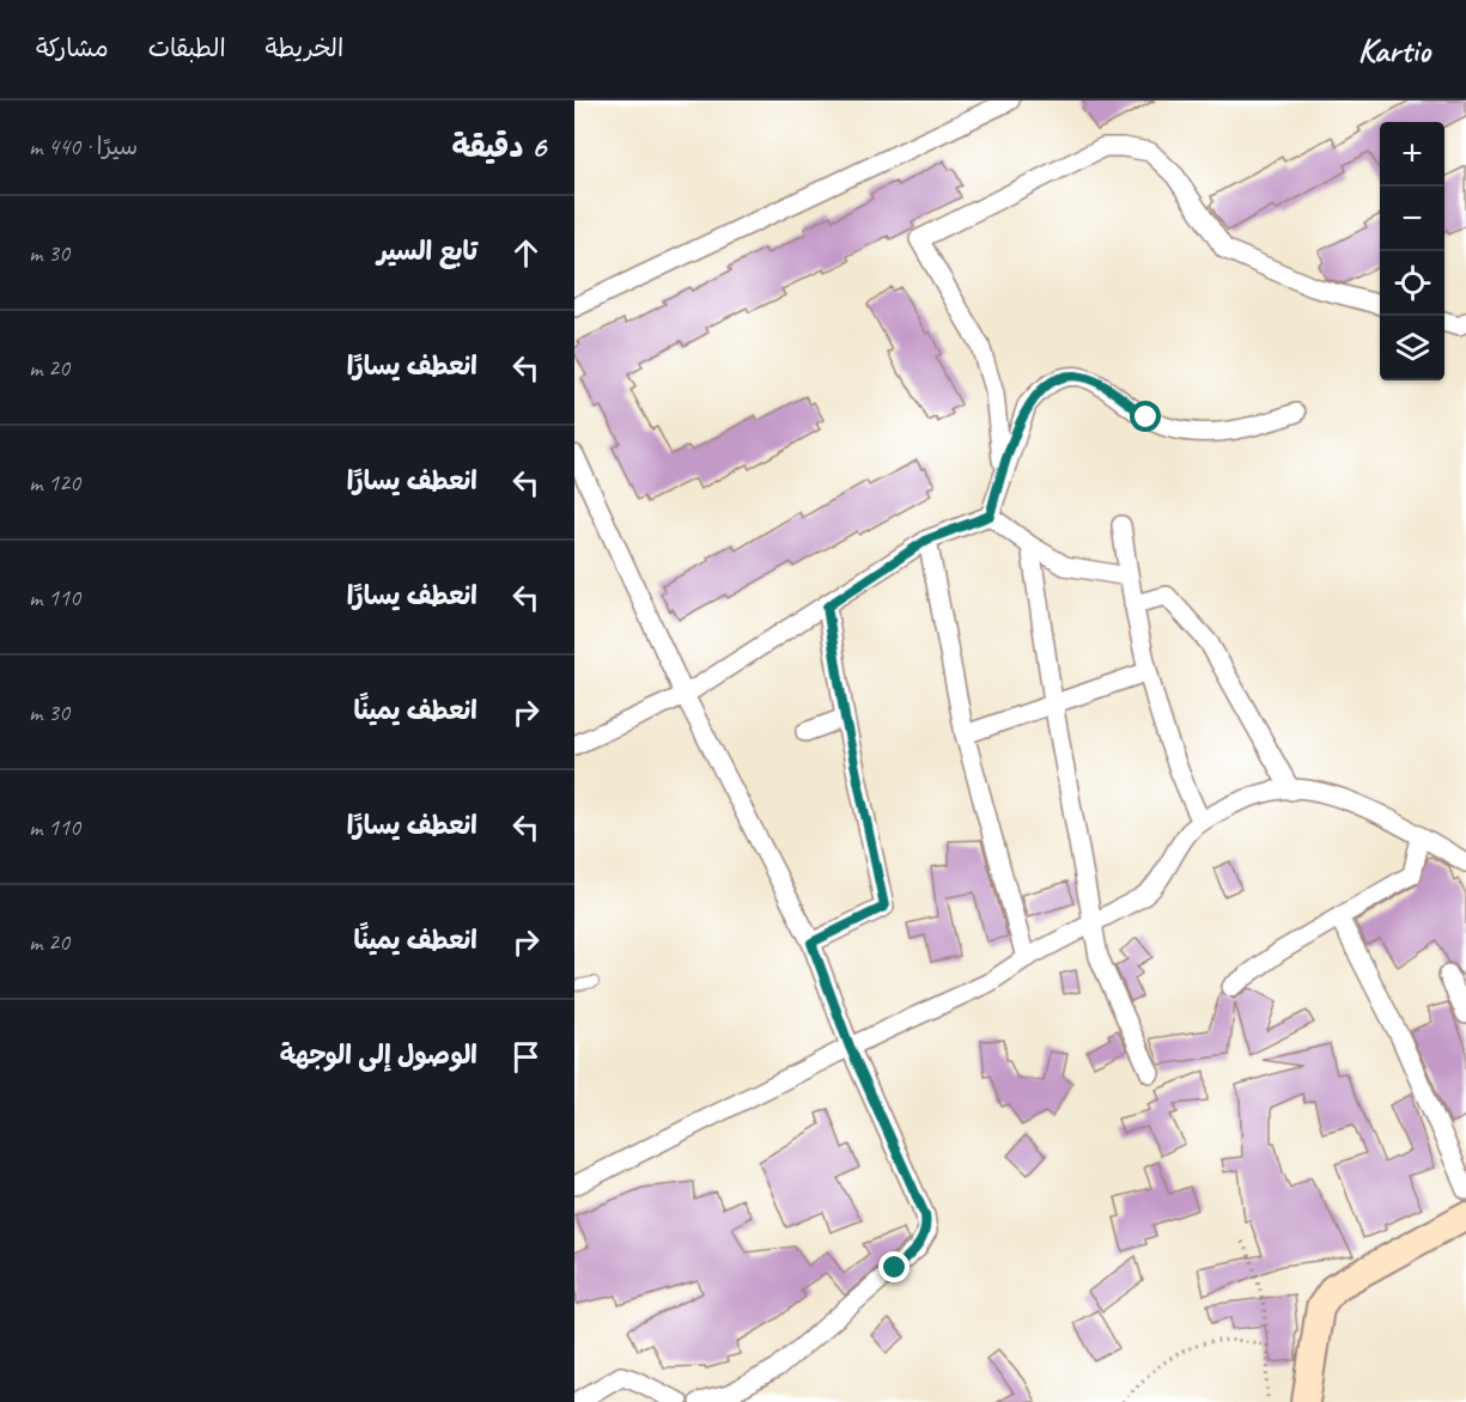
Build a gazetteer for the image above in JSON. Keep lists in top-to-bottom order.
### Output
{
  "page": {
    "header": "Kartio",
    "nav": ["الخريطة", "الطبقات", "مشاركة"],
    "heading": ["6 دقيقة", "سيرًا · 440 m"],
    "map_buttons": ["+", "−"],
    "list": [
      ["تابع السير", "30 m"],
      ["انعطف يسارًا", "20 m"],
      ["انعطف يسارًا", "120 m"],
      ["انعطف يسارًا", "110 m"],
      ["انعطف يمينًا", "30 m"],
      ["انعطف يسارًا", "110 m"],
      ["انعطف يمينًا", "20 m"],
      "الوصول إلى الوجهة"
    ]
  }
}
